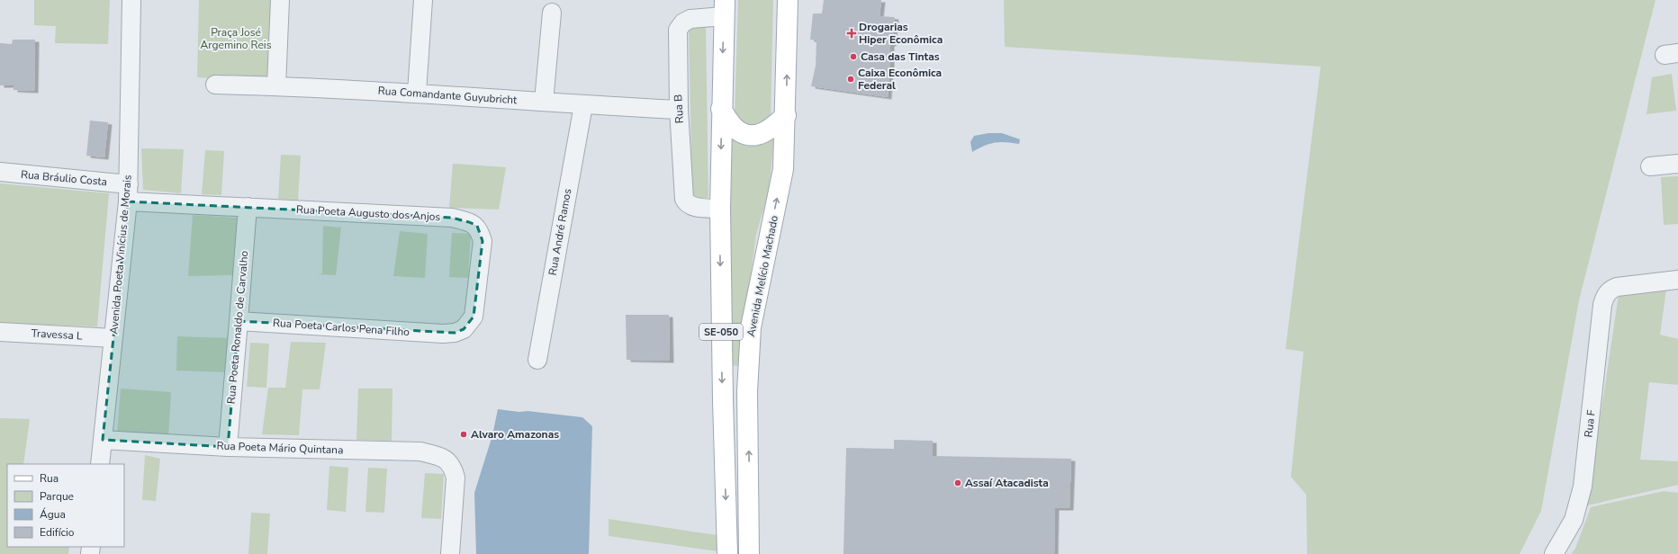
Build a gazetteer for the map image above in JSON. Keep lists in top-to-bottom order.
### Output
{
  "streets": {
    "main road": ["Avenida Melício Machado", "SE-050"],
    "street": [
      "Rua Comandante Guyubricht",
      "Rua B",
      "Rua Bráulio Costa",
      "Rua Poeta Augusto dos Anjos",
      "Rua André Ramos",
      "Avenida Poeta Vinícius de Morais",
      "Rua Poeta Ronaldo de Carvalho",
      "Rua Poeta Carlos Pena Filho",
      "Travessa L",
      "Rua F",
      "Rua Poeta Mário Quintana"
    ]
  },
  "crossings": [
    ["Rua Comandante Guyubricht", "Rua B"],
    ["Rua Comandante Guyubricht", "Rua André Ramos"],
    ["Rua B", "SE-050"],
    ["Rua Bráulio Costa", "Rua Poeta Augusto dos Anjos"],
    ["Rua Bráulio Costa", "Avenida Poeta Vinícius de Morais"],
    ["Rua Poeta Augusto dos Anjos", "Avenida Poeta Vinícius de Morais"],
    ["Rua Poeta Augusto dos Anjos", "Rua Poeta Ronaldo de Carvalho"],
    ["Rua Poeta Augusto dos Anjos", "Rua Poeta Carlos Pena Filho"],
    ["Avenida Poeta Vinícius de Morais", "Travessa L"],
    ["Avenida Poeta Vinícius de Morais", "Rua Poeta Mário Quintana"],
    ["Rua Poeta Ronaldo de Carvalho", "Rua Poeta Carlos Pena Filho"],
    ["Rua Poeta Ronaldo de Carvalho", "Rua Poeta Mário Quintana"]
  ],
  "parks": ["Praça José Argemino Reis"],
  "places": {
    "health": ["Drogarias Hiper Econômica"],
    "other": [
      "Casa das Tintas",
      "Caixa Econômica Federal",
      "Alvaro Amazonas",
      "Assaí Atacadista"
    ]
  },
  "legend": [
    "Rua",
    "Parque",
    "Água",
    "Edifício"
  ]
}
